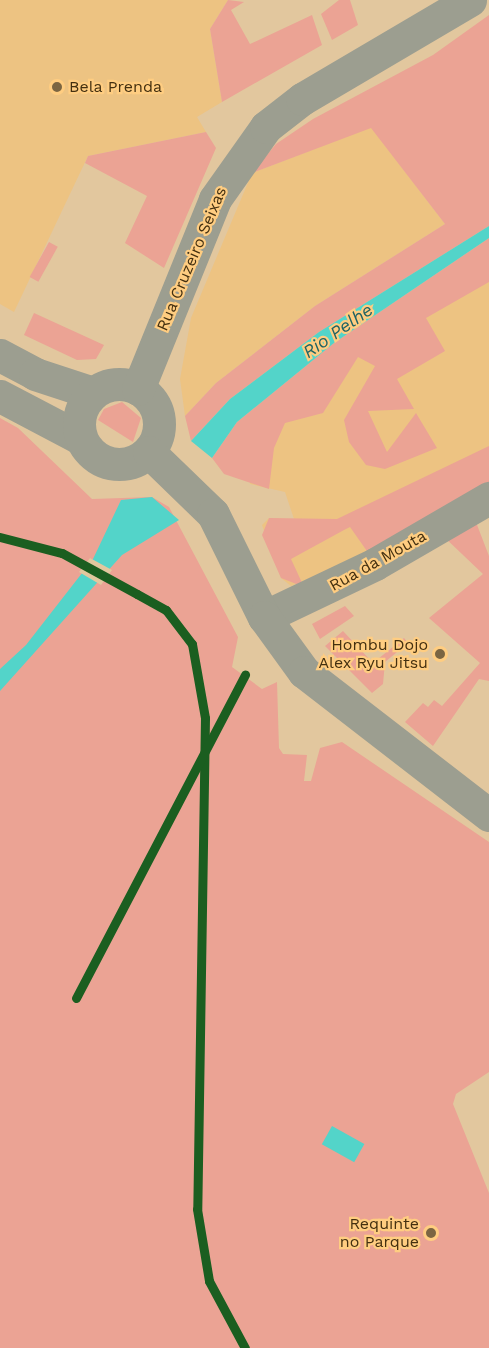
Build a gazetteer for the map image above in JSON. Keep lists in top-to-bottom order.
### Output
{
  "streets": {
    "street": ["Rua Cruzeiro Seixas", "Rua da Mouta"]
  },
  "water": ["Rio Pelhe"],
  "places": ["Bela Prenda", "Hombu Dojo Alex Ryu Jitsu", "Requinte no Parque"]
}
